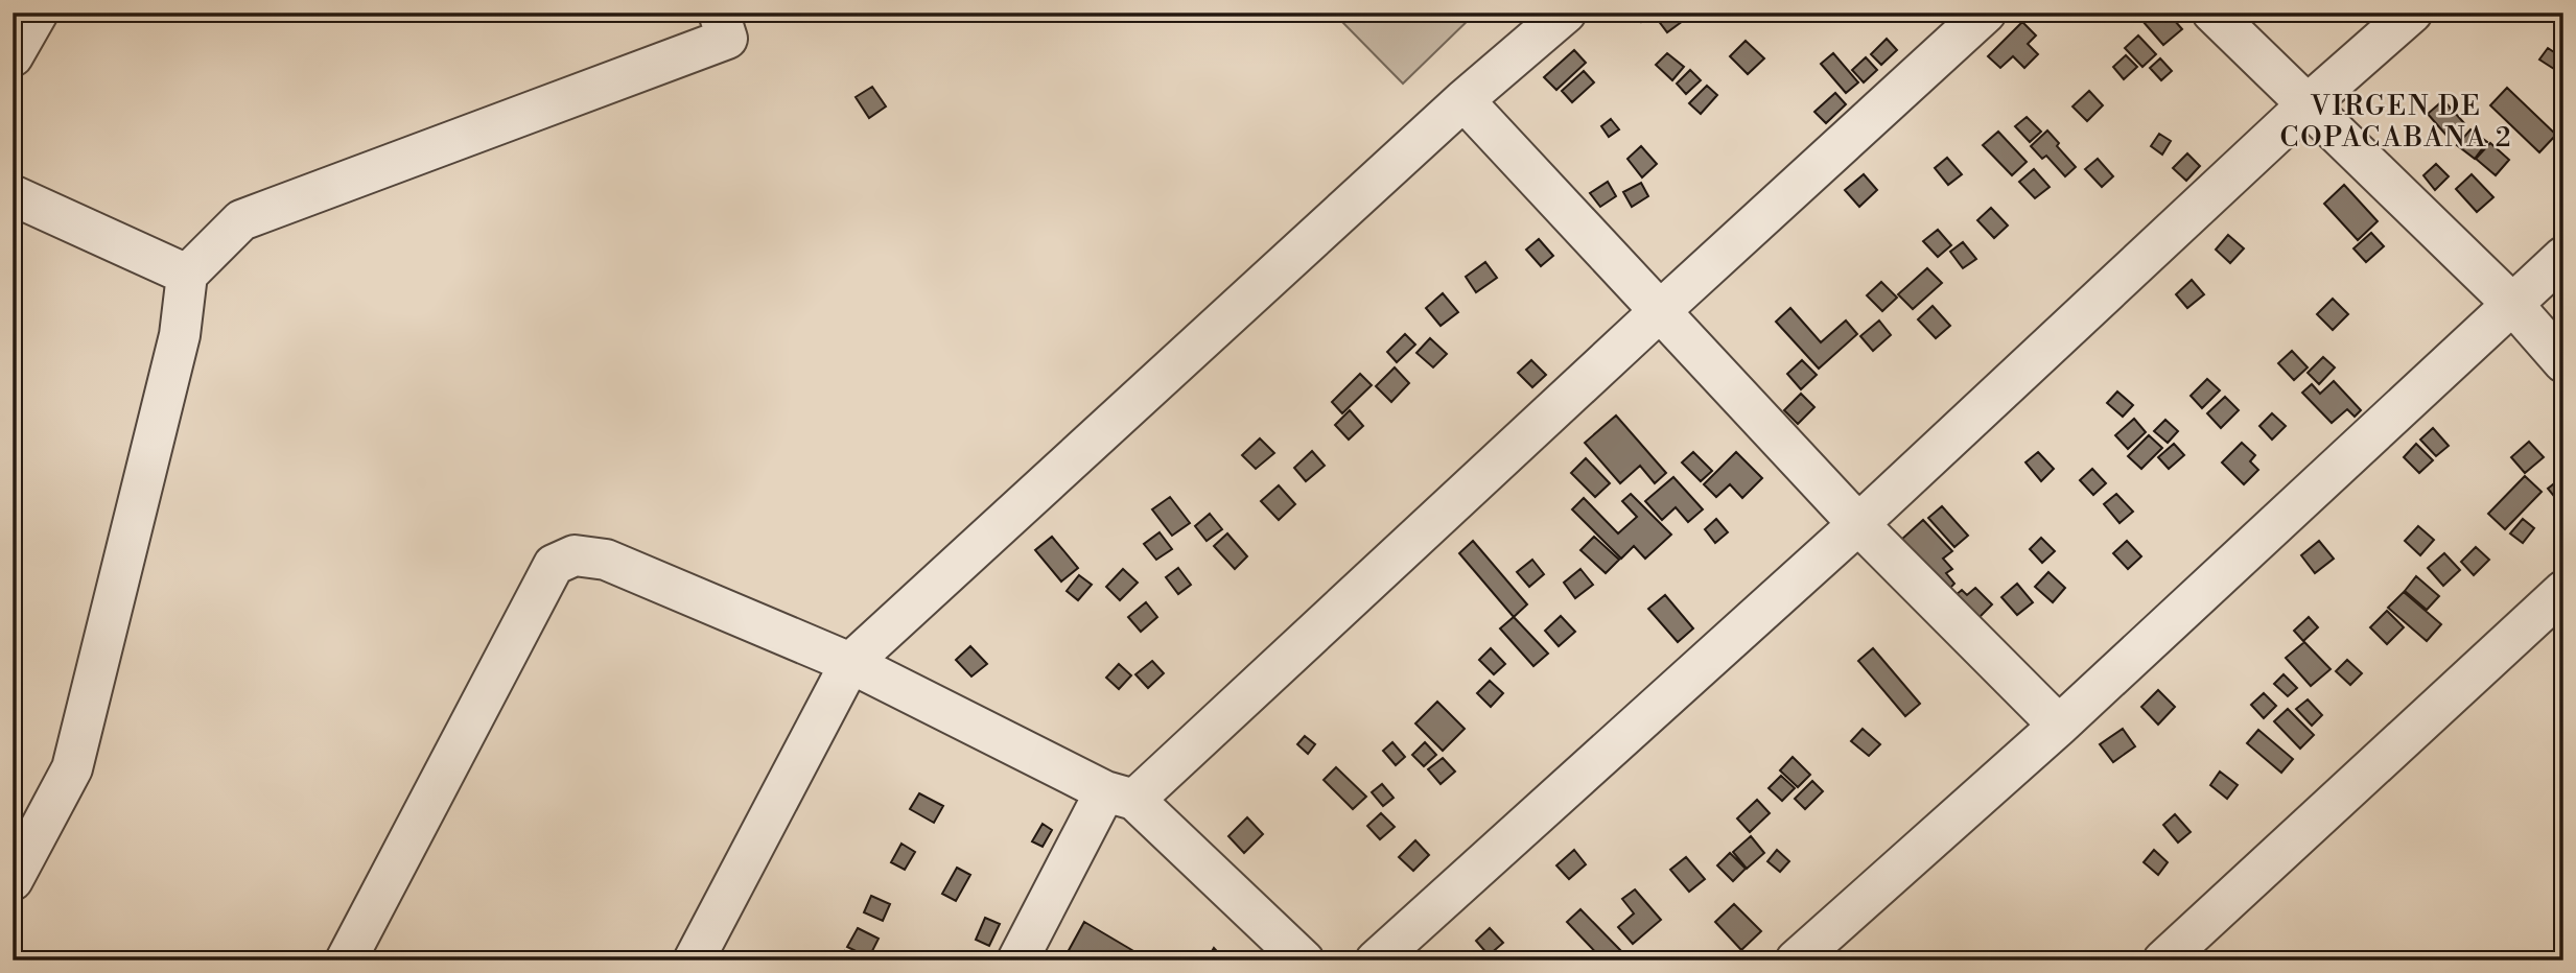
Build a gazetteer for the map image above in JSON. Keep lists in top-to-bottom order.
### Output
{
  "districts": ["VIRGEN DE COPACABANA 2"]
}
